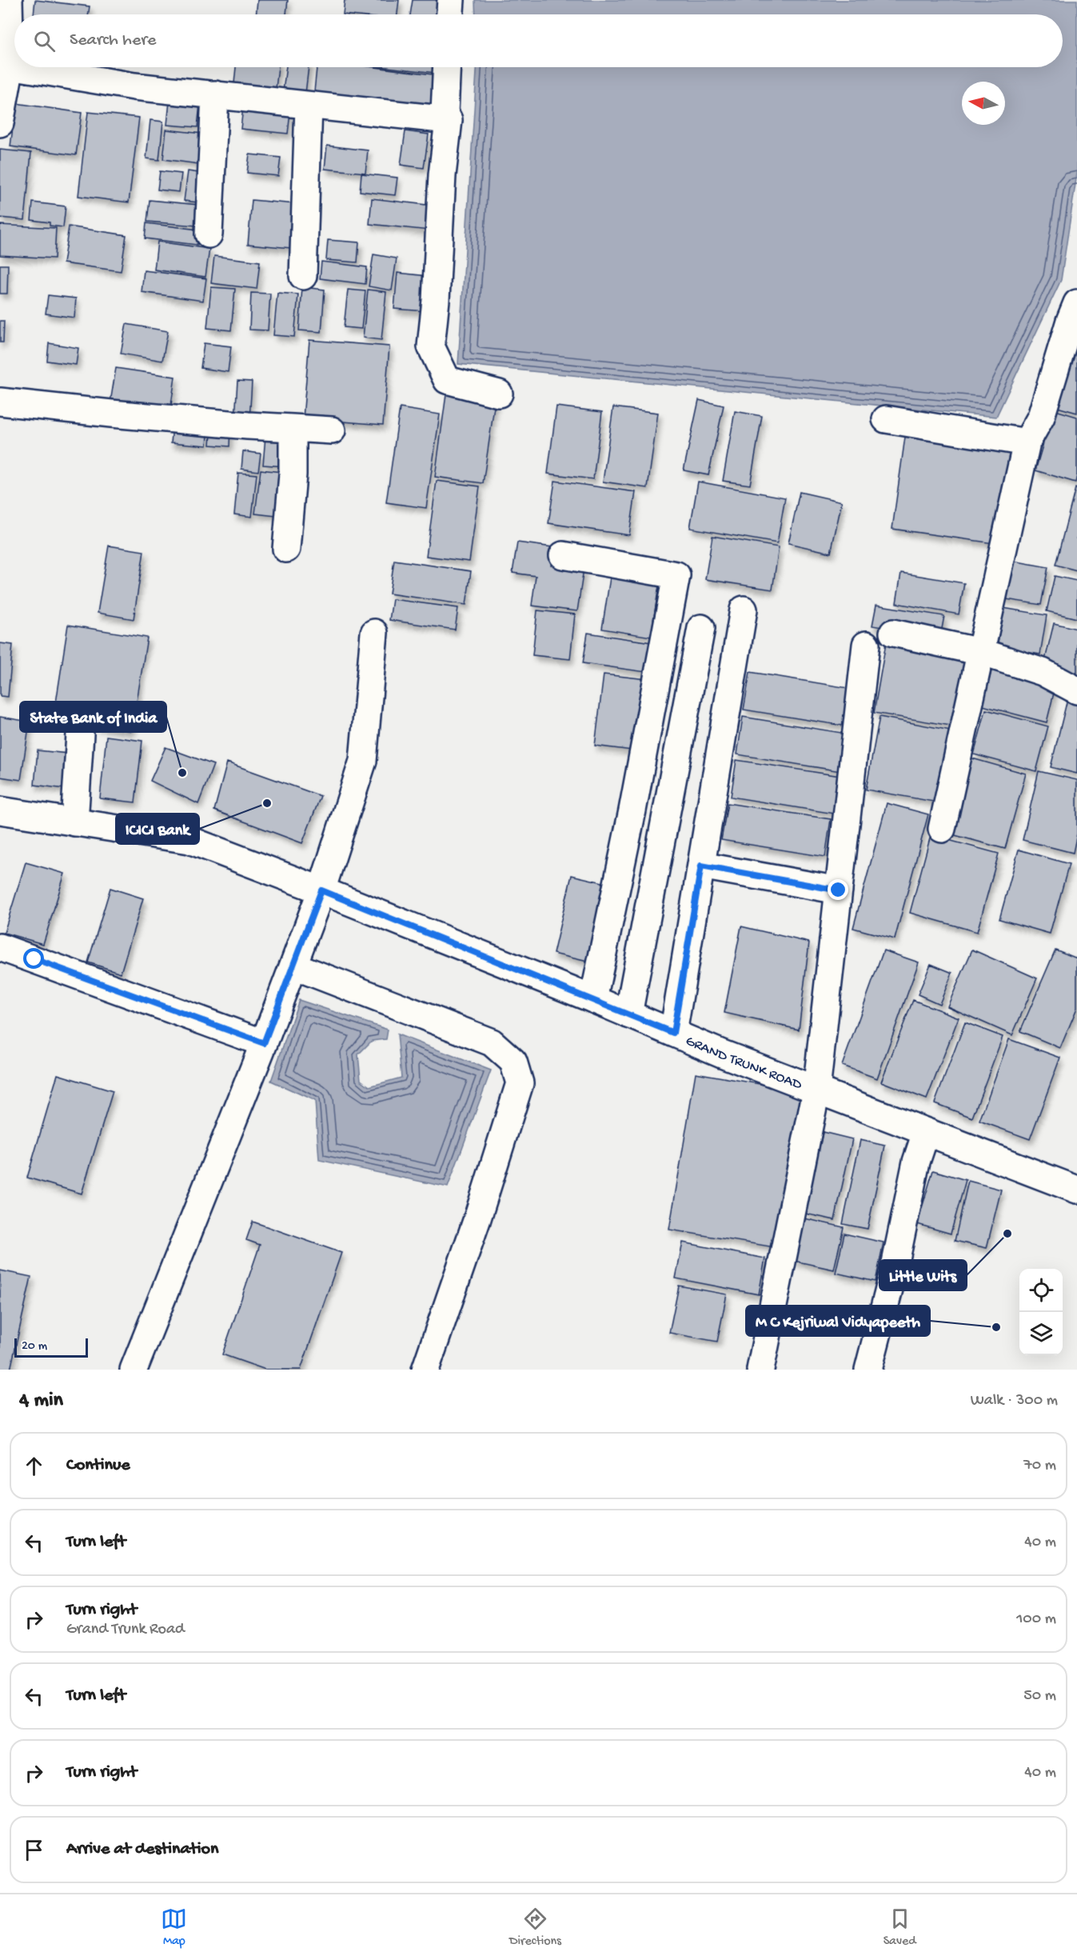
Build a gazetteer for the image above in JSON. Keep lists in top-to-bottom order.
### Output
{
  "streets": {
    "street": ["GRAND TRUNK ROAD"]
  },
  "places": [
    "State Bank of India",
    "ICICI Bank",
    "Little Wits",
    "M C Kejriwal Vidyapeeth"
  ],
  "scale_bar": "20 m",
  "north": "left",
  "page": {
    "search": "Search here",
    "scale": "20 m",
    "heading": ["4 min", "Walk · 300 m"],
    "list": [
      ["Continue", "70 m"],
      ["Turn left", "40 m"],
      ["Turn right", "Grand Trunk Road", "100 m"],
      ["Turn left", "50 m"],
      ["Turn right", "40 m"],
      "Arrive at destination"
    ],
    "nav": ["Map", "Directions", "Saved"]
  }
}
